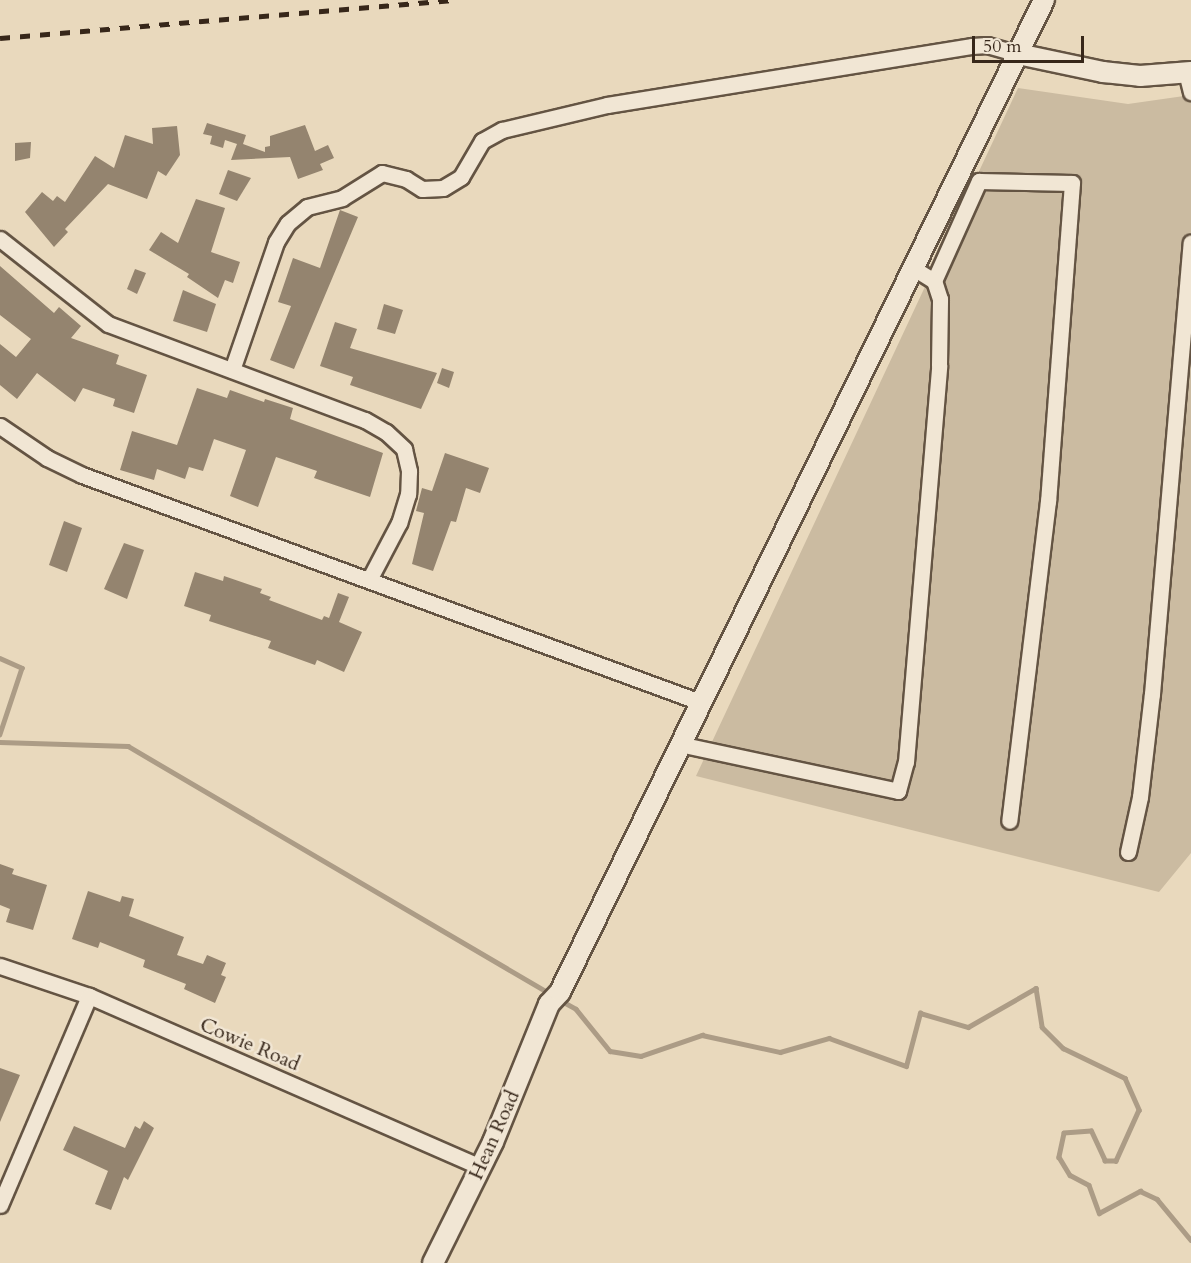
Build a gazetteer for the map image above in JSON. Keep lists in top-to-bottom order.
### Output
{
  "streets": {
    "street": ["Cowie Road", "Hean Road"]
  },
  "crossings": [
    ["Cowie Road", "Hean Road"]
  ],
  "scale_bar": "50 m"
}
